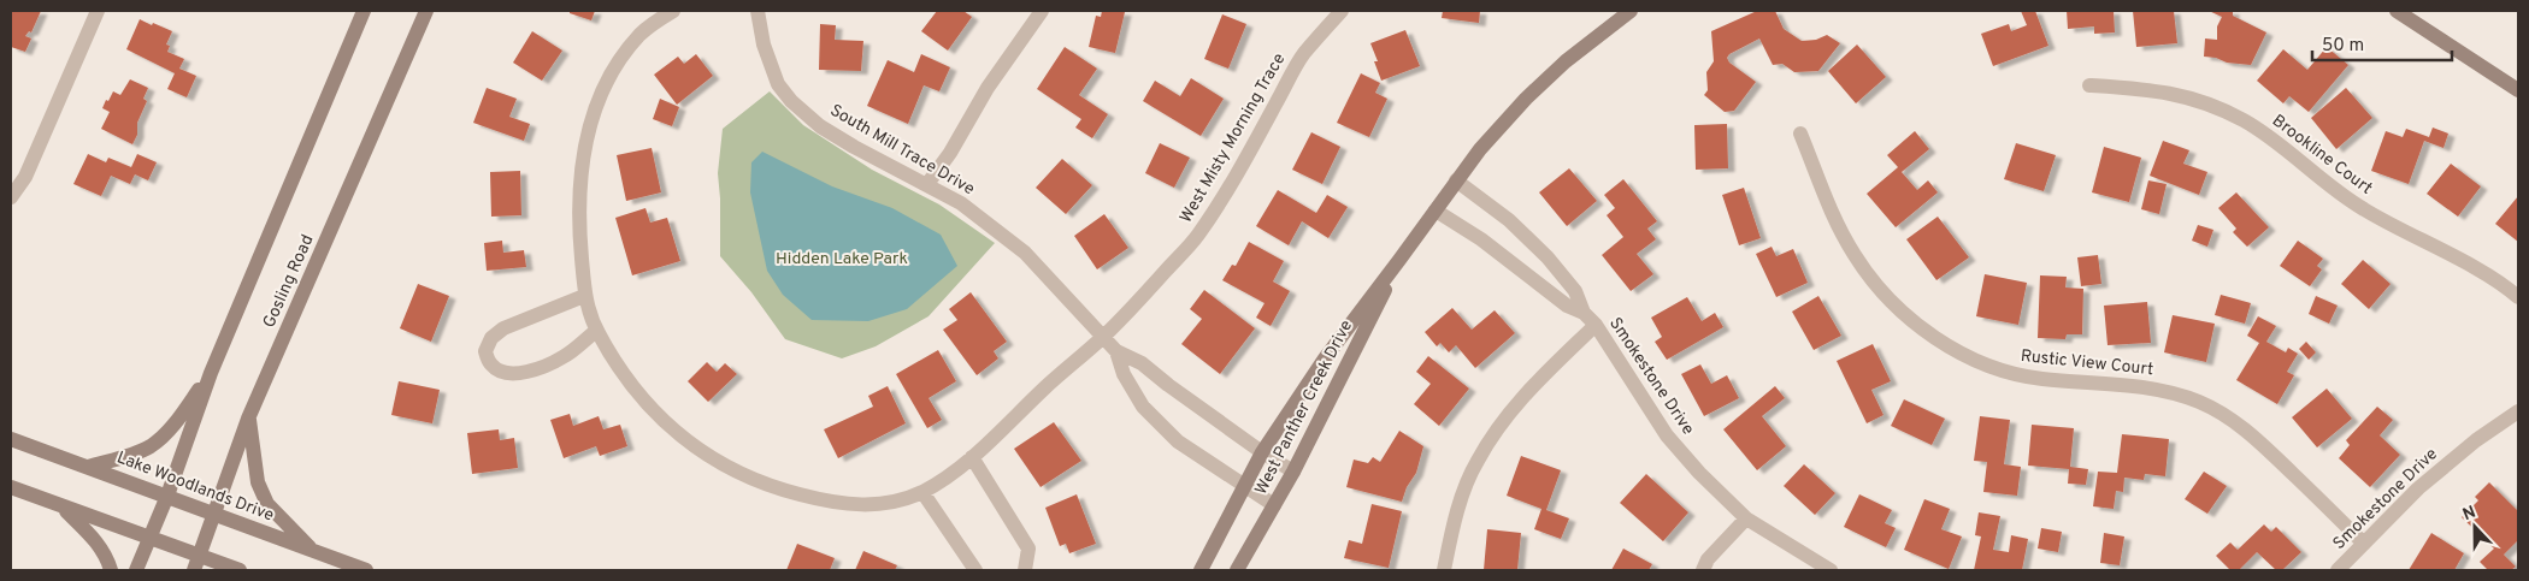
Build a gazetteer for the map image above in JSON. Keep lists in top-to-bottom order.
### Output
{
  "streets": {
    "main road": ["Gosling Road", "West Panther Creek Drive", "Lake Woodlands Drive"],
    "street": [
      "West Misty Morning Trace",
      "South Mill Trace Drive",
      "Brookline Court",
      "Rustic View Court",
      "Smokestone Drive"
    ]
  },
  "crossings": [
    ["West Misty Morning Trace", "South Mill Trace Drive"],
    ["South Mill Trace Drive", "West Panther Creek Drive"],
    ["Gosling Road", "Lake Woodlands Drive"],
    ["Rustic View Court", "Smokestone Drive"],
    ["Smokestone Drive", "West Panther Creek Drive"]
  ],
  "parks": ["Hidden Lake Park"],
  "scale_bar": "50 m",
  "north": "top"
}
